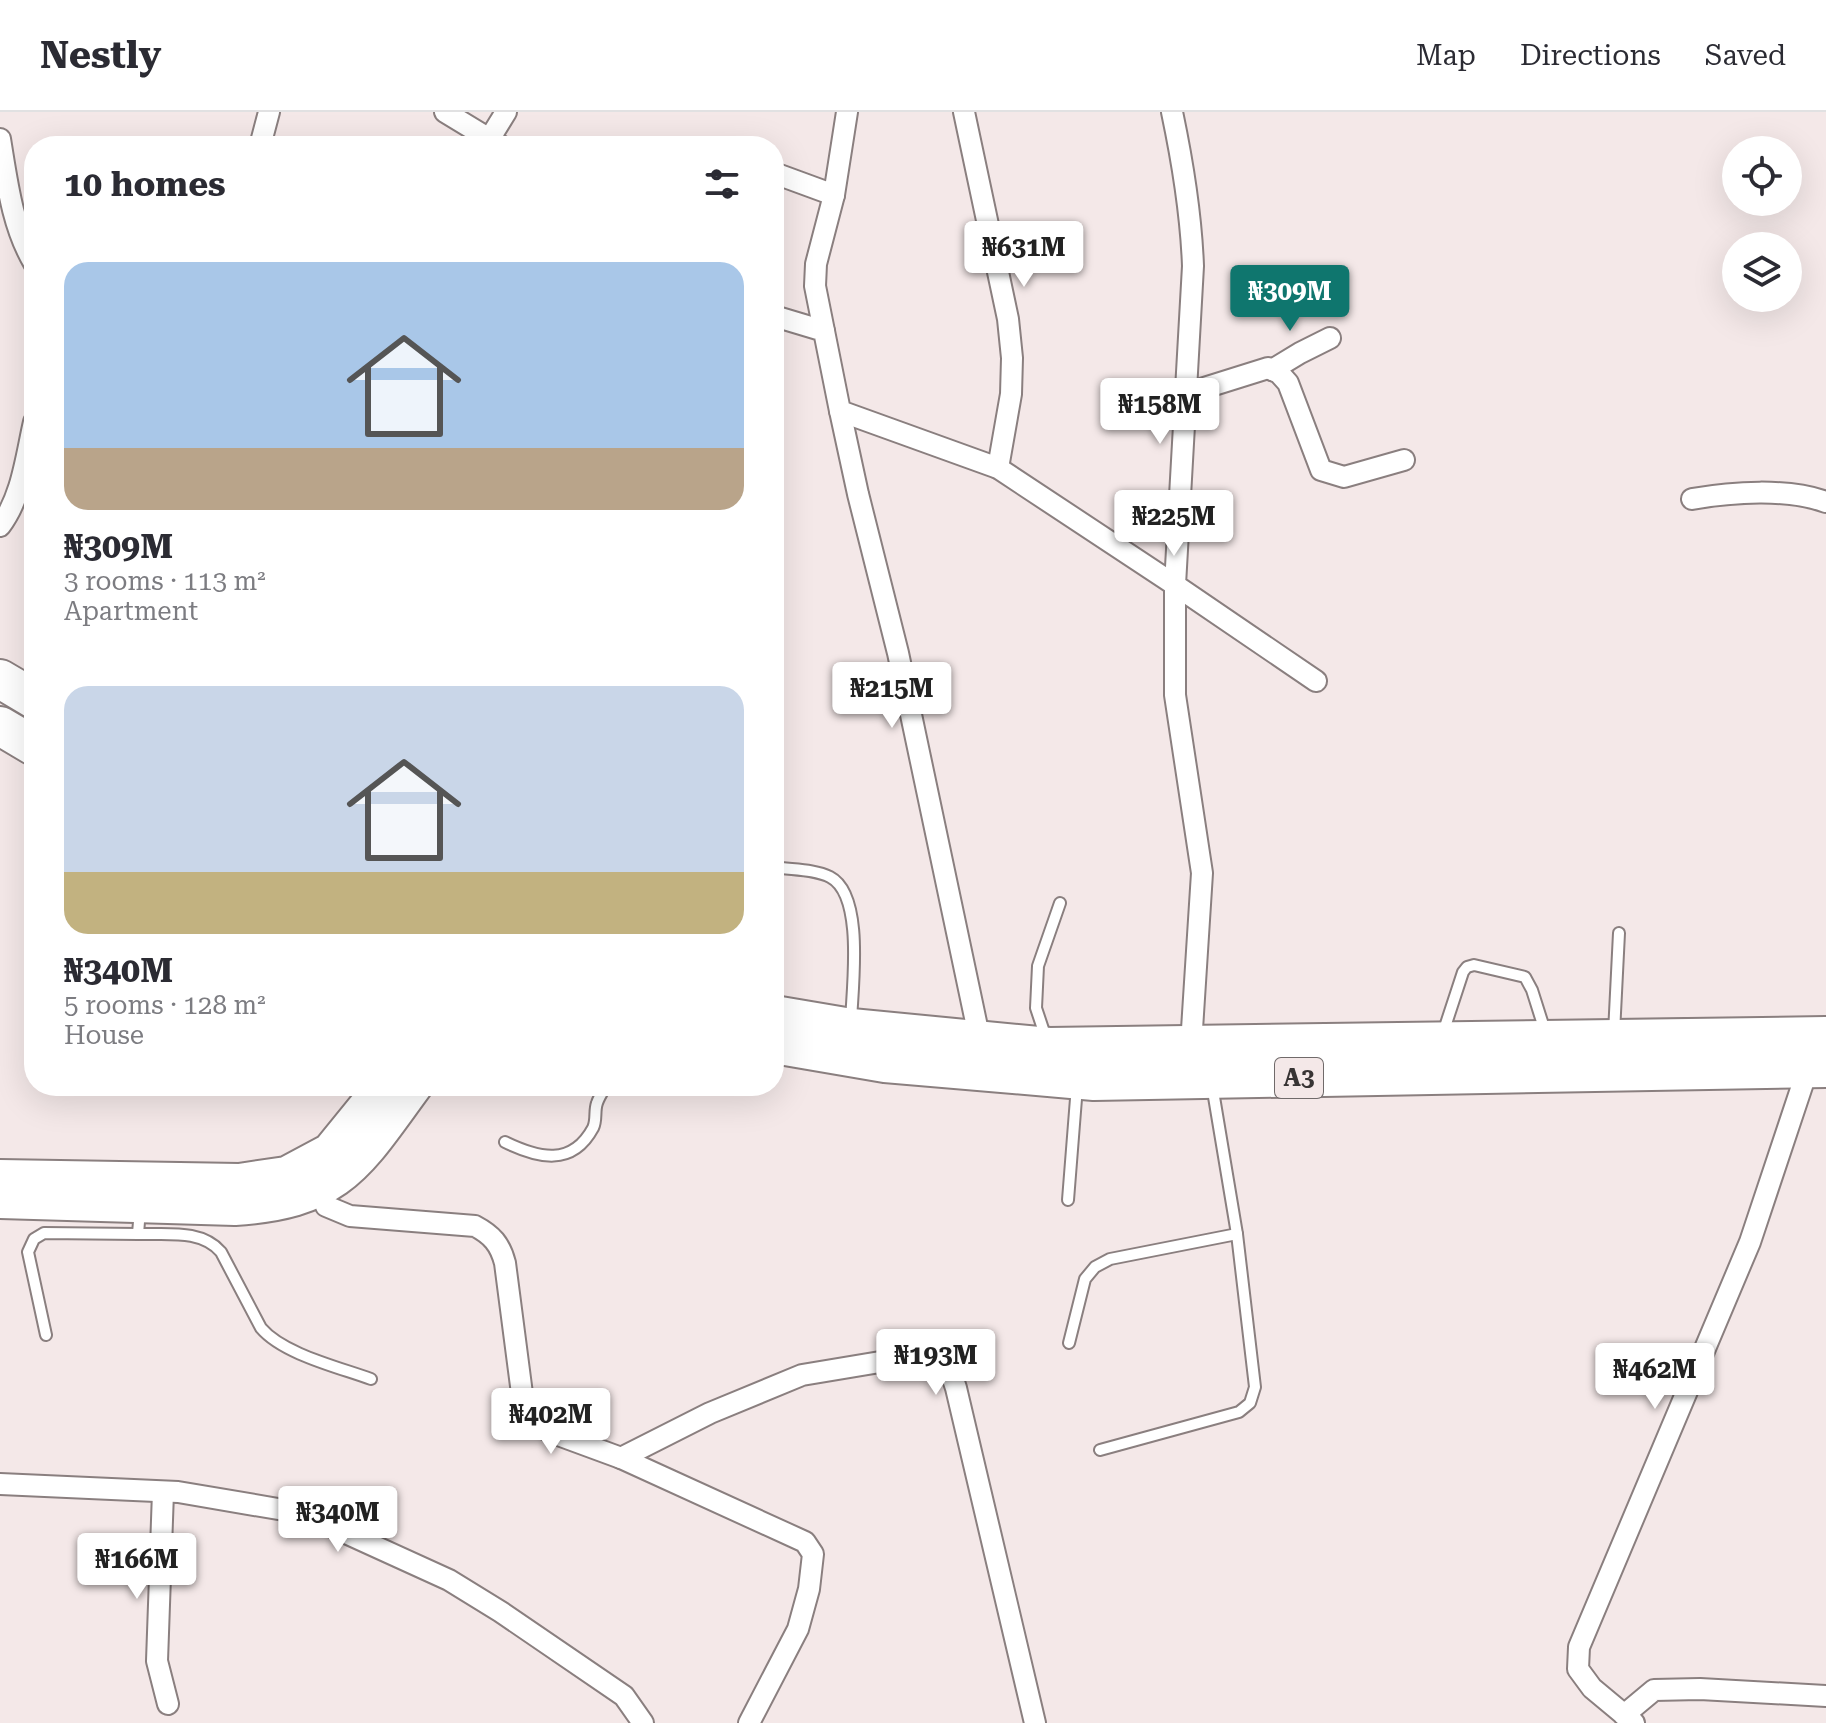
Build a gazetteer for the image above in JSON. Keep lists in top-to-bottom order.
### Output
{
  "streets": {
    "highway": ["A3"]
  },
  "page": {
    "header": "Nestly",
    "nav": ["Map", "Directions", "Saved"],
    "heading": "10 homes",
    "price": [
      "₦631M",
      "₦309M",
      "₦158M",
      "₦225M",
      "₦215M",
      "₦193M",
      "₦462M",
      "₦402M",
      "₦340M",
      "₦166M"
    ],
    "list": [
      {
        "name": "₦309M",
        "note": "3 rooms · 113 m² · Apartment"
      },
      {
        "name": "₦340M",
        "note": "5 rooms · 128 m² · House"
      }
    ]
  }
}
